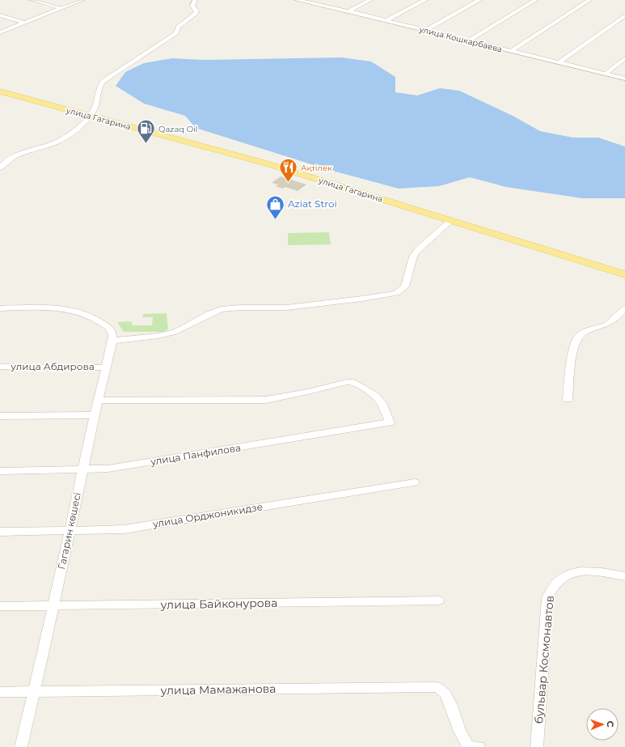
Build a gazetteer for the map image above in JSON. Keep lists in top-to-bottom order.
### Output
{
  "streets": {
    "main road": ["улица Гагарина"],
    "street": [
      "улица Кошкарбаева",
      "улица Абдирова",
      "улица Панфилова",
      "улица Орджоникидзе",
      "Гагарин көшесі",
      "улица Байконурова",
      "бульвар Космонавтов",
      "улица Мамажанова"
    ]
  },
  "crossings": [
    ["улица Абдирова", "Гагарин көшесі"],
    ["улица Панфилова", "Гагарин көшесі"],
    ["улица Орджоникидзе", "Гагарин көшесі"],
    ["Гагарин көшесі", "улица Байконурова"],
    ["Гагарин көшесі", "улица Мамажанова"]
  ],
  "places": {
    "fuel station": ["Qazaq Oil"],
    "restaurant": ["Ақтілек"],
    "shop": ["Aziat Stroi"]
  },
  "north": "right"
}
